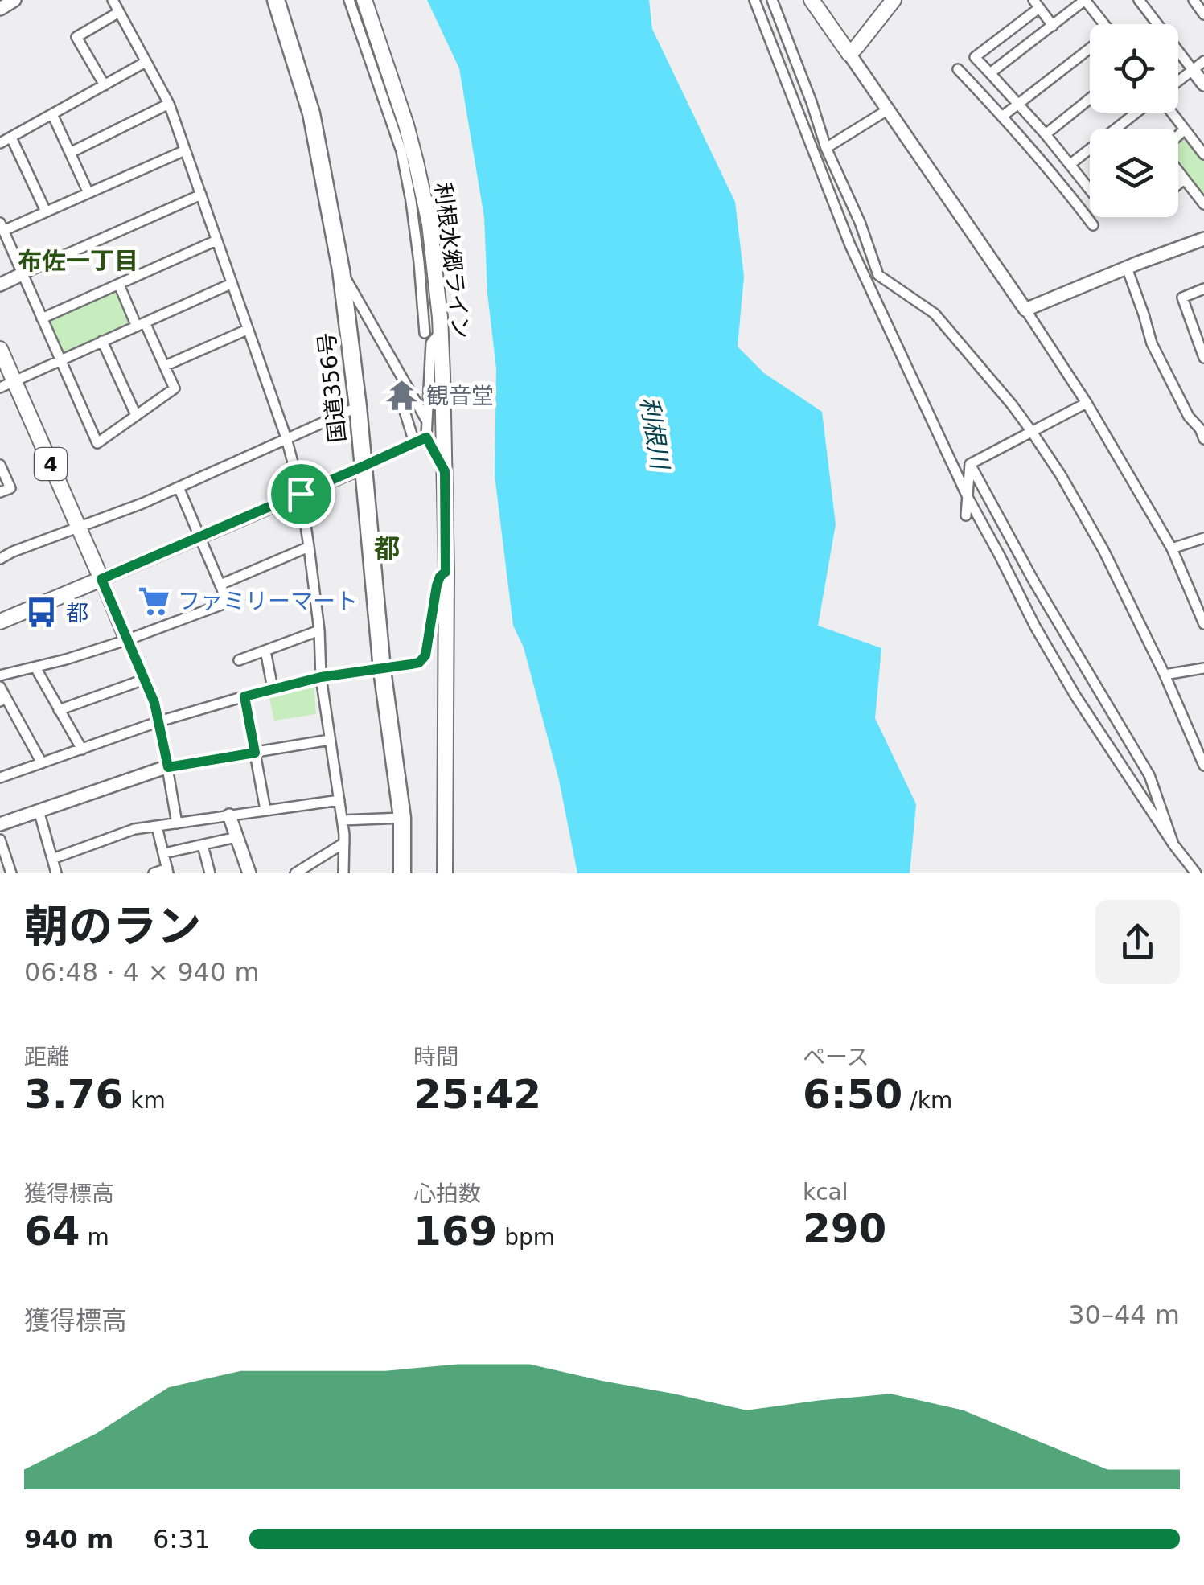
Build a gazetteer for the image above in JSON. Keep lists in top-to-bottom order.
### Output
{
  "streets": {
    "highway": ["国道356号"],
    "main road": ["利根水郷ライン", "4"]
  },
  "districts": ["布佐一丁目", "都"],
  "water": ["利根川"],
  "places": {
    "temple": ["観音堂"],
    "supermarket": ["ファミリーマート"],
    "bus stop": ["都"]
  },
  "page": {
    "heading": ["朝のラン", "06:48 · 4 × 940 m"],
    "stats": [
      ["距離", "3.76 km"],
      ["時間", "25:42"],
      ["ペース", "6:50 /km"],
      ["獲得標高", "64 m"],
      ["心拍数", "169 bpm"],
      ["kcal", "290"]
    ],
    "chart": ["獲得標高", "30–44 m"],
    "list": [
      {
        "name": "940 m",
        "note": "6:31"
      }
    ]
  }
}
